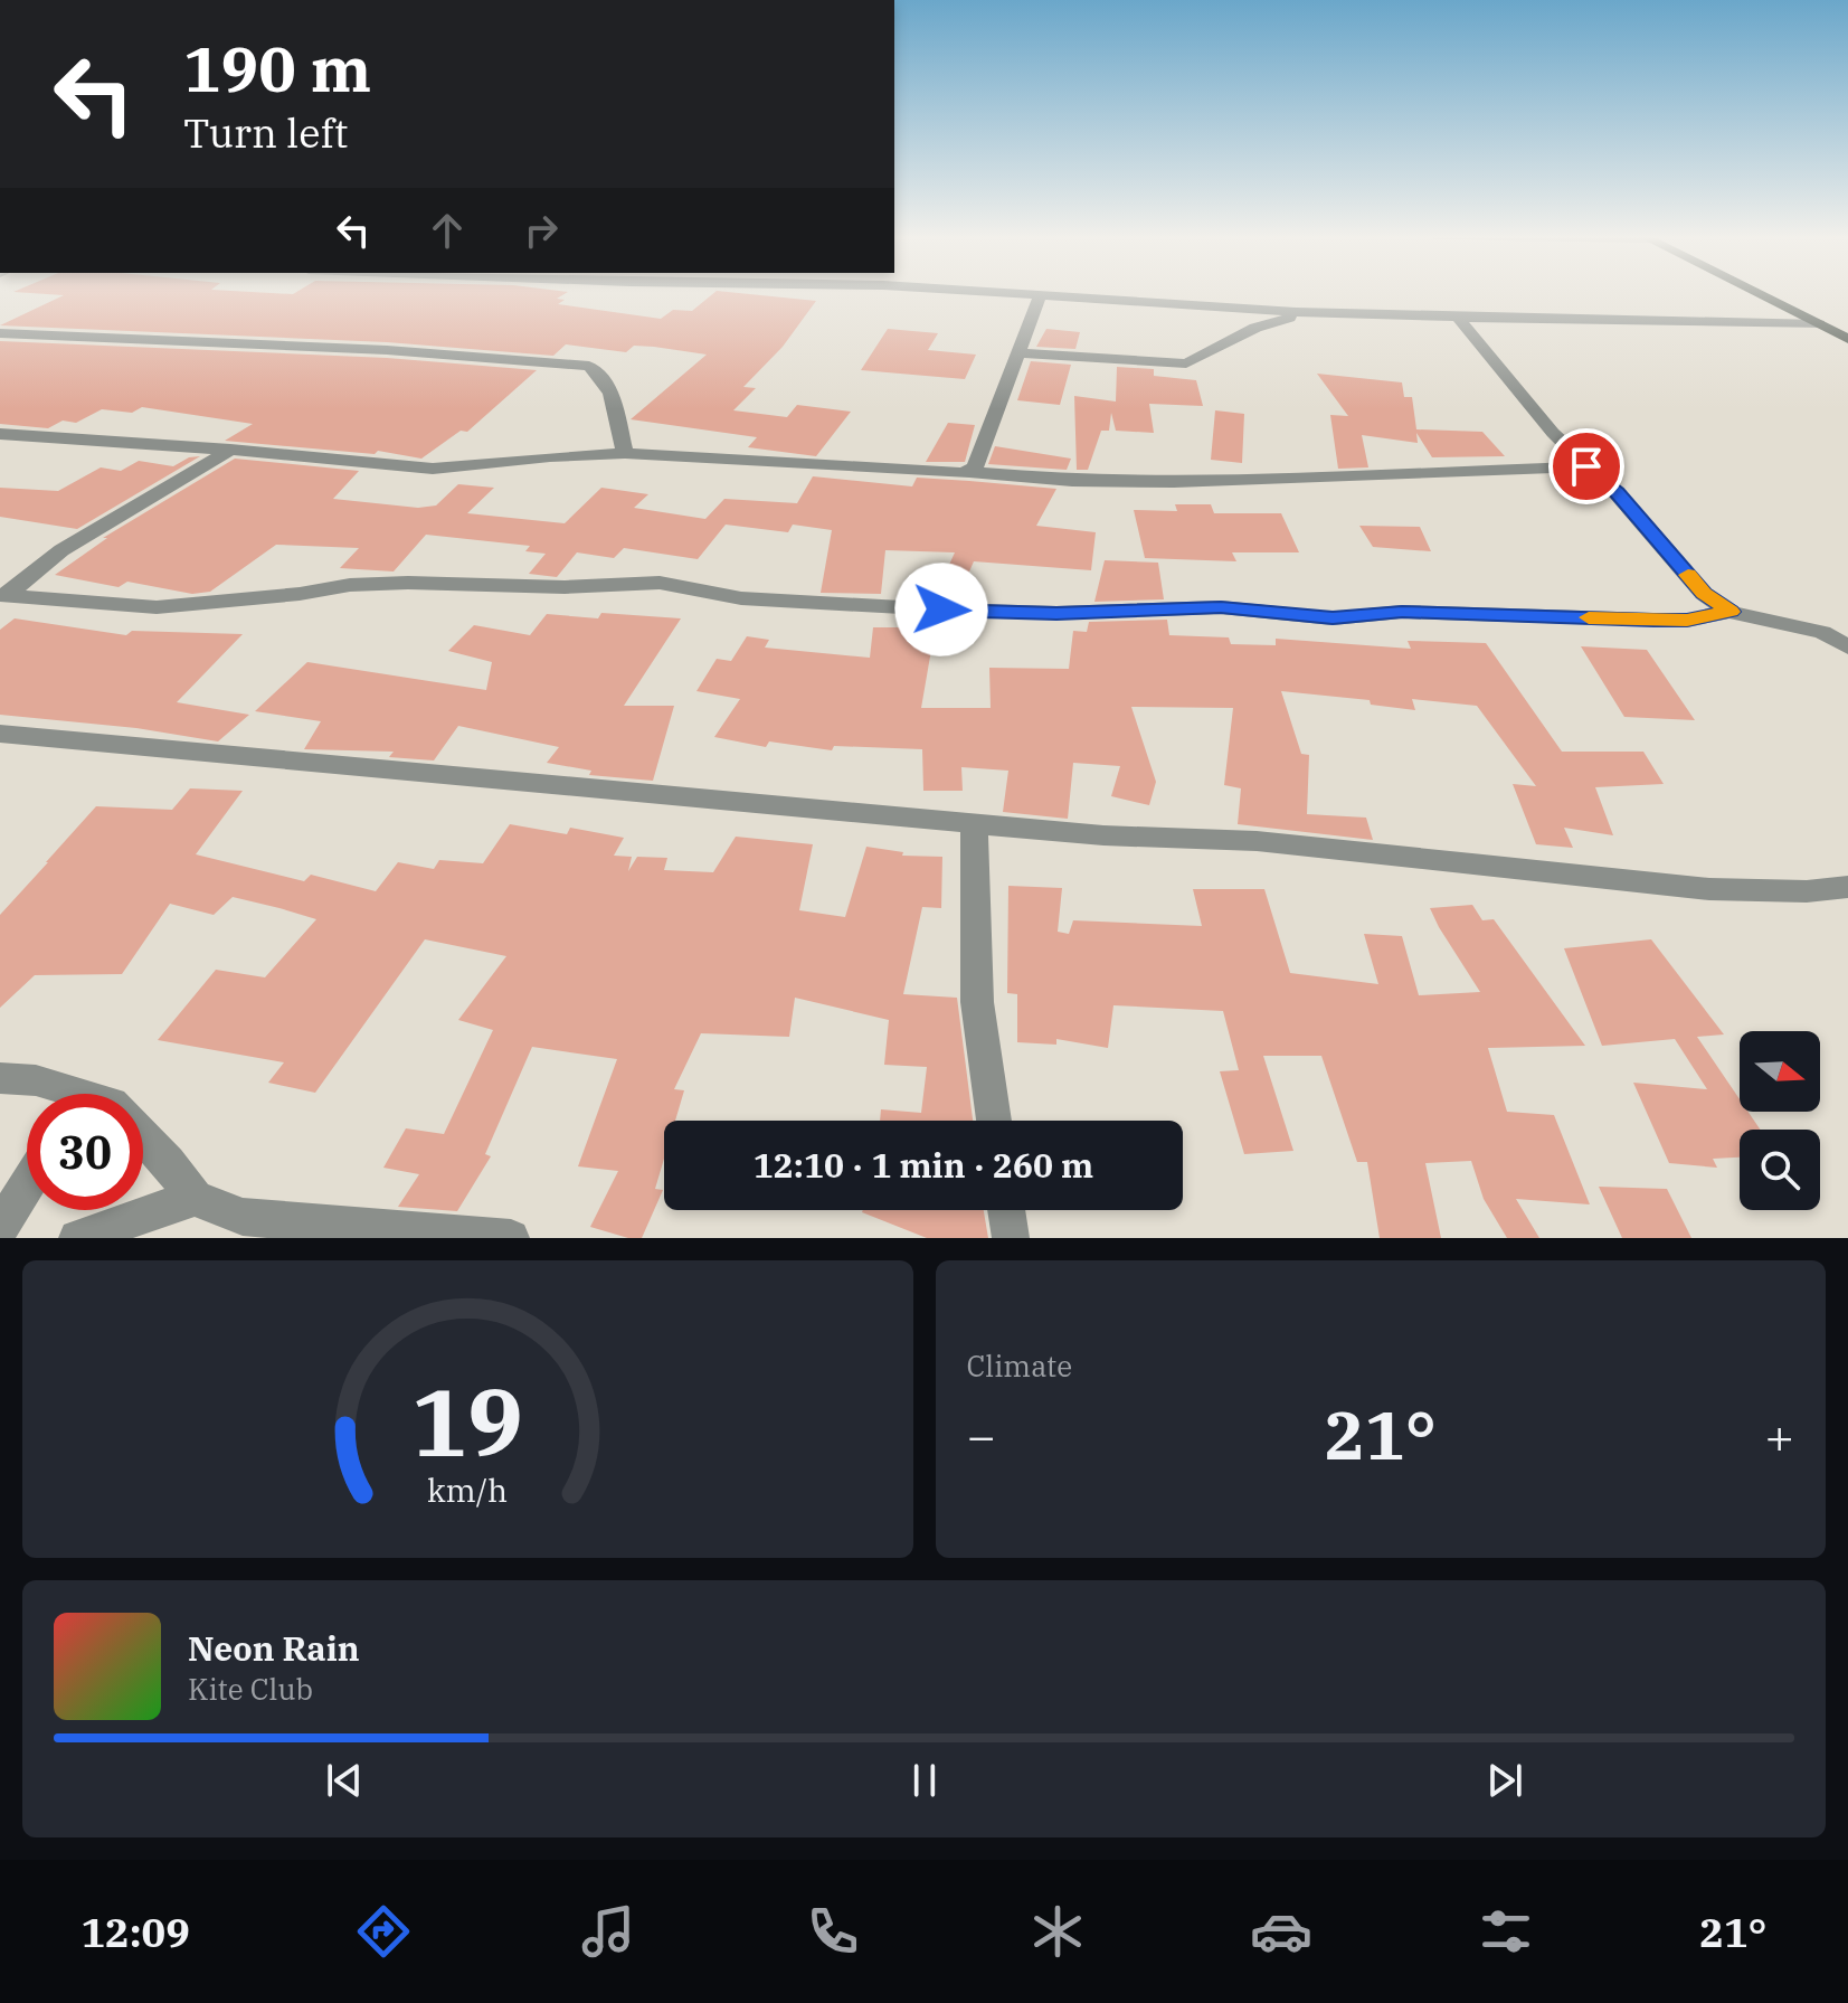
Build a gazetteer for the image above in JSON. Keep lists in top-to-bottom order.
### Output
{
  "north": "right",
  "page": {
    "turn": ["190 m", "Turn left"],
    "limit": "30",
    "trip": "12:10 · 1 min · 260 m",
    "tile": "Climate",
    "heat": ["−", "21°", "+"],
    "song": ["Neon Rain", "Kite Club"],
    "tabs": ["12:09", "21°"],
    "gauge": ["19", "km/h"]
  }
}
